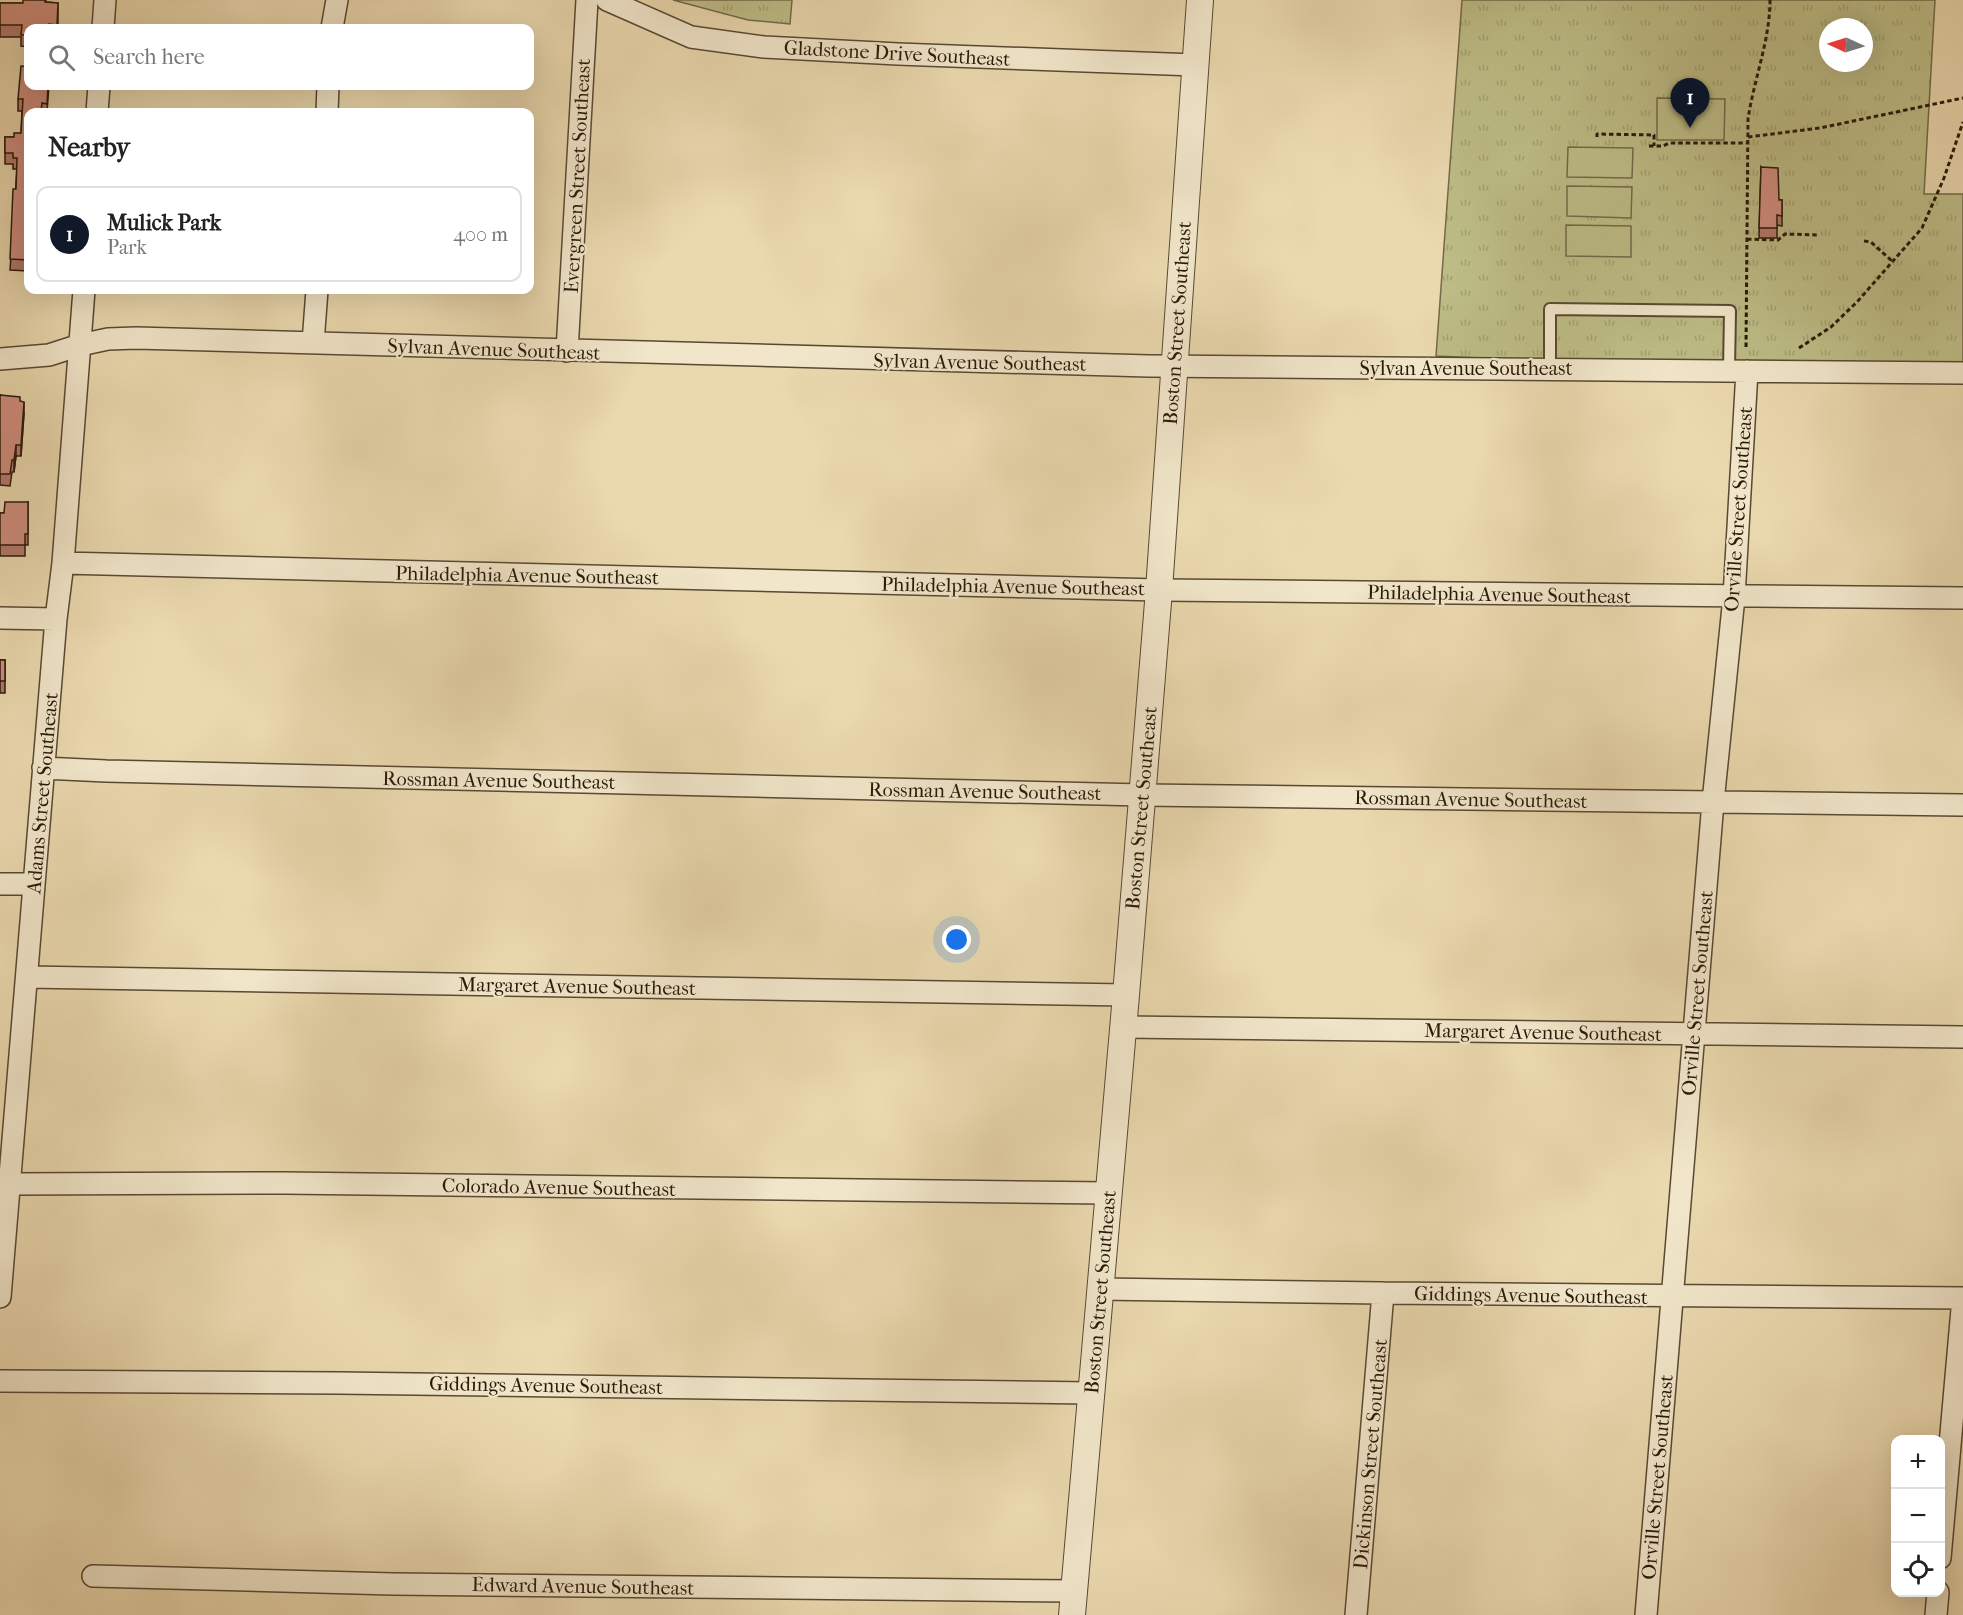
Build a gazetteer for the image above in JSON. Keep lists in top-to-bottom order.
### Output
{
  "streets": {
    "street": [
      "Gladstone Drive Southeast",
      "Evergreen Street Southeast",
      "Boston Street Southeast",
      "Sylvan Avenue Southeast",
      "Orville Street Southeast",
      "Philadelphia Avenue Southeast",
      "Rossman Avenue Southeast",
      "Adams Street Southeast",
      "Margaret Avenue Southeast",
      "Colorado Avenue Southeast",
      "Giddings Avenue Southeast",
      "Dickinson Street Southeast",
      "Edward Avenue Southeast"
    ]
  },
  "crossings": [
    ["Gladstone Drive Southeast", "Boston Street Southeast"],
    ["Evergreen Street Southeast", "Sylvan Avenue Southeast"],
    ["Boston Street Southeast", "Sylvan Avenue Southeast"],
    ["Boston Street Southeast", "Philadelphia Avenue Southeast"],
    ["Boston Street Southeast", "Rossman Avenue Southeast"],
    ["Boston Street Southeast", "Margaret Avenue Southeast"],
    ["Boston Street Southeast", "Colorado Avenue Southeast"],
    ["Boston Street Southeast", "Giddings Avenue Southeast"],
    ["Boston Street Southeast", "Edward Avenue Southeast"],
    ["Sylvan Avenue Southeast", "Orville Street Southeast"],
    ["Sylvan Avenue Southeast", "Adams Street Southeast"],
    ["Orville Street Southeast", "Philadelphia Avenue Southeast"],
    ["Orville Street Southeast", "Rossman Avenue Southeast"],
    ["Orville Street Southeast", "Margaret Avenue Southeast"],
    ["Orville Street Southeast", "Giddings Avenue Southeast"],
    ["Philadelphia Avenue Southeast", "Adams Street Southeast"],
    ["Rossman Avenue Southeast", "Adams Street Southeast"],
    ["Adams Street Southeast", "Margaret Avenue Southeast"],
    ["Adams Street Southeast", "Colorado Avenue Southeast"],
    ["Giddings Avenue Southeast", "Dickinson Street Southeast"]
  ],
  "north": "left",
  "page": {
    "search": "Search here",
    "pins": "1",
    "heading": "Nearby",
    "list": [
      {
        "mark": "1",
        "name": "Mulick Park",
        "note": "Park",
        "value": "400 m"
      }
    ],
    "map_buttons": ["+", "−"]
  }
}
